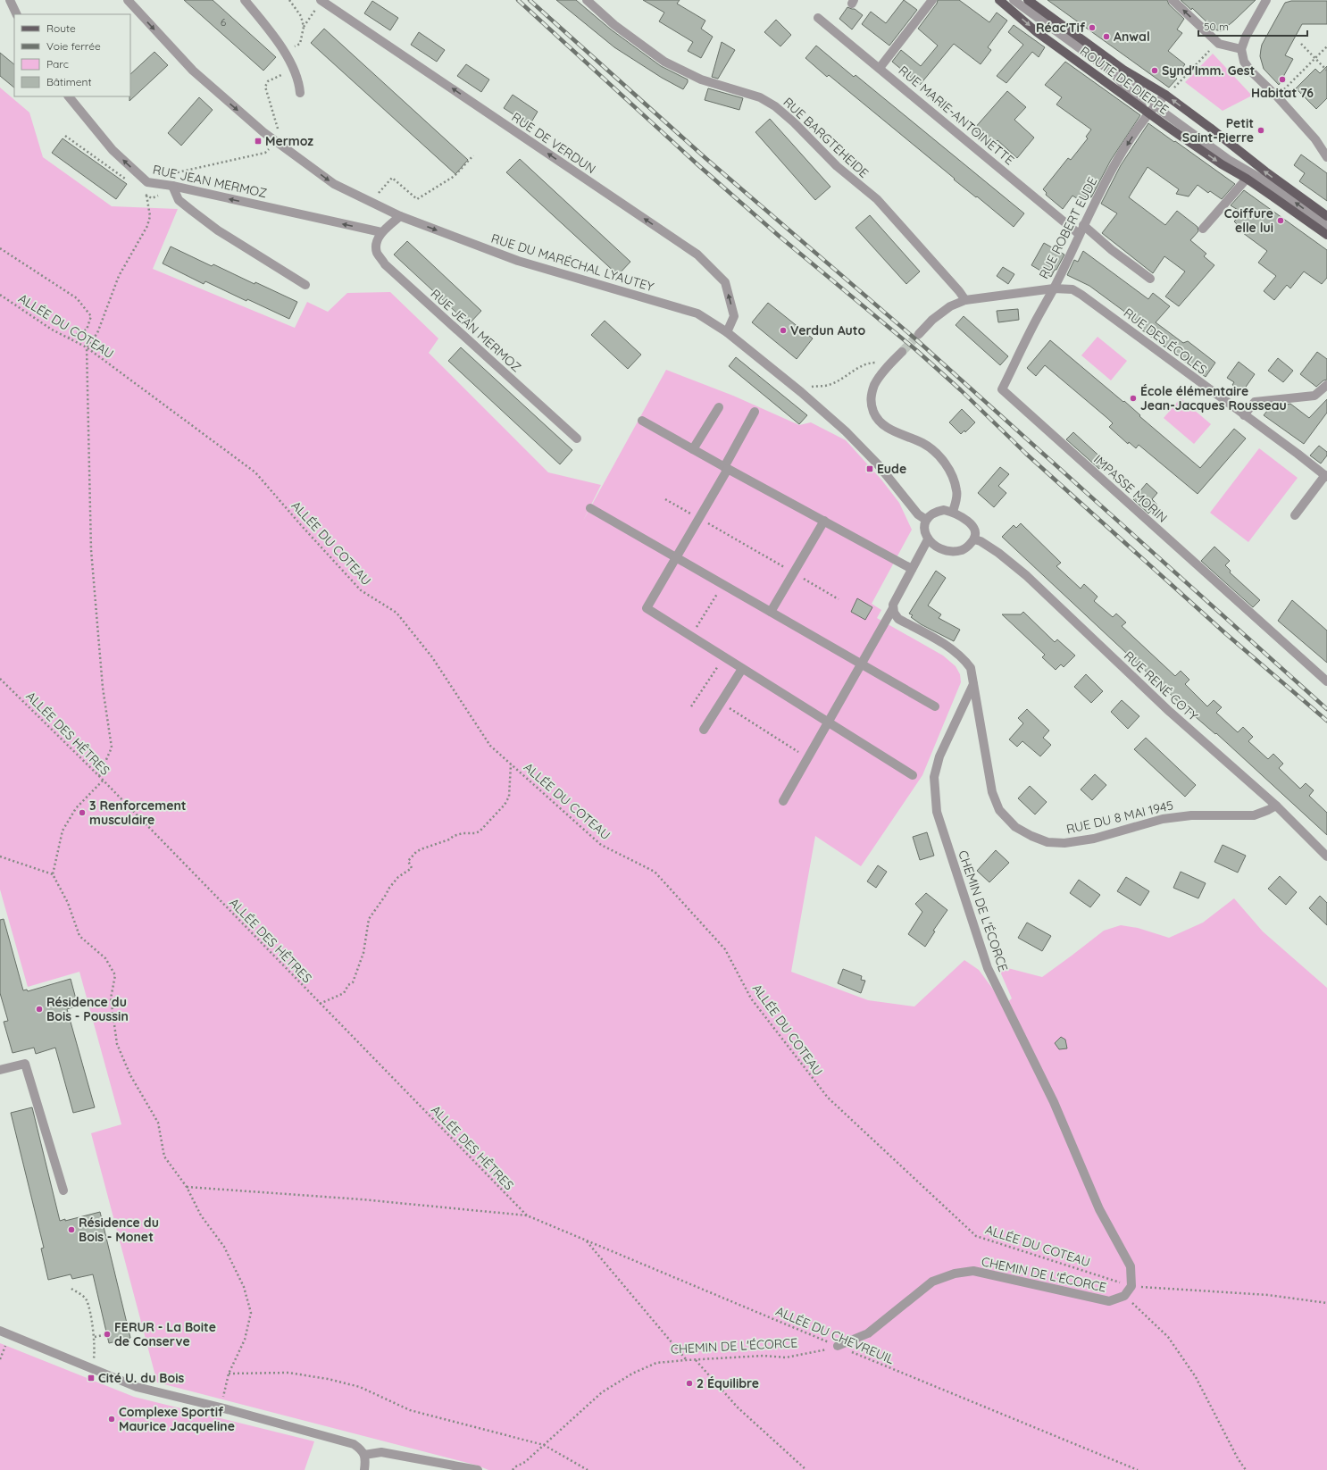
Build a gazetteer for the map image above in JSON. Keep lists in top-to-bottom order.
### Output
{
  "streets": {
    "main road": ["ROUTE DE DIEPPE"],
    "street": [
      "RUE MARIE-ANTOINETTE",
      "RUE BARGTEHEIDE",
      "RUE DE VERDUN",
      "RUE JEAN MERMOZ",
      "RUE ROBERT EUDE",
      "RUE DU MARÉCHAL LYAUTEY",
      "RUE DES ÉCOLES",
      "IMPASSE MORIN",
      "RUE RENÉ COTY",
      "RUE DU 8 MAI 1945",
      "CHEMIN DE L'ÉCORCE"
    ],
    "path": ["ALLÉE DU COTEAU", "ALLÉE DES HÊTRES", "ALLÉE DU CHEVREUIL"]
  },
  "crossings": [
    ["ROUTE DE DIEPPE", "RUE ROBERT EUDE"],
    ["RUE MARIE-ANTOINETTE", "RUE ROBERT EUDE"],
    ["RUE BARGTEHEIDE", "RUE ROBERT EUDE"],
    ["RUE DE VERDUN", "RUE DU MARÉCHAL LYAUTEY"],
    ["RUE ROBERT EUDE", "RUE DES ÉCOLES"],
    ["RUE ROBERT EUDE", "IMPASSE MORIN"],
    ["RUE DU MARÉCHAL LYAUTEY", "RUE RENÉ COTY"],
    ["ALLÉE DU COTEAU", "CHEMIN DE L'ÉCORCE"],
    ["RUE DES ÉCOLES", "IMPASSE MORIN"],
    ["RUE RENÉ COTY", "RUE DU 8 MAI 1945"],
    ["ALLÉE DES HÊTRES", "ALLÉE DU CHEVREUIL"],
    ["RUE DU 8 MAI 1945", "CHEMIN DE L'ÉCORCE"],
    ["CHEMIN DE L'ÉCORCE", "ALLÉE DU CHEVREUIL"]
  ],
  "one_way": ["RUE DE VERDUN", "RUE ROBERT EUDE", "RUE DU MARÉCHAL LYAUTEY"],
  "places": {
    "other": [
      "Réac'Tif",
      "Anwal",
      "Synd'Imm. Gest",
      "Habitat 76",
      "Petit Saint-Pierre",
      "Coiffure elle lui",
      "Verdun Auto",
      "École élémentaire Jean-Jacques Rousseau",
      "3 Renforcement musculaire",
      "Résidence du Bois - Poussin",
      "Résidence du Bois - Monet",
      "FERUR - La Boite de Conserve",
      "2 Équilibre",
      "Complexe Sportif Maurice Jacqueline"
    ],
    "transit": ["Mermoz", "Eude", "Cité U. du Bois"]
  },
  "house_numbers": ["6"],
  "legend": [
    "Route",
    "Voie ferrée",
    "Parc",
    "Bâtiment"
  ],
  "scale_bar": "50 m"
}
